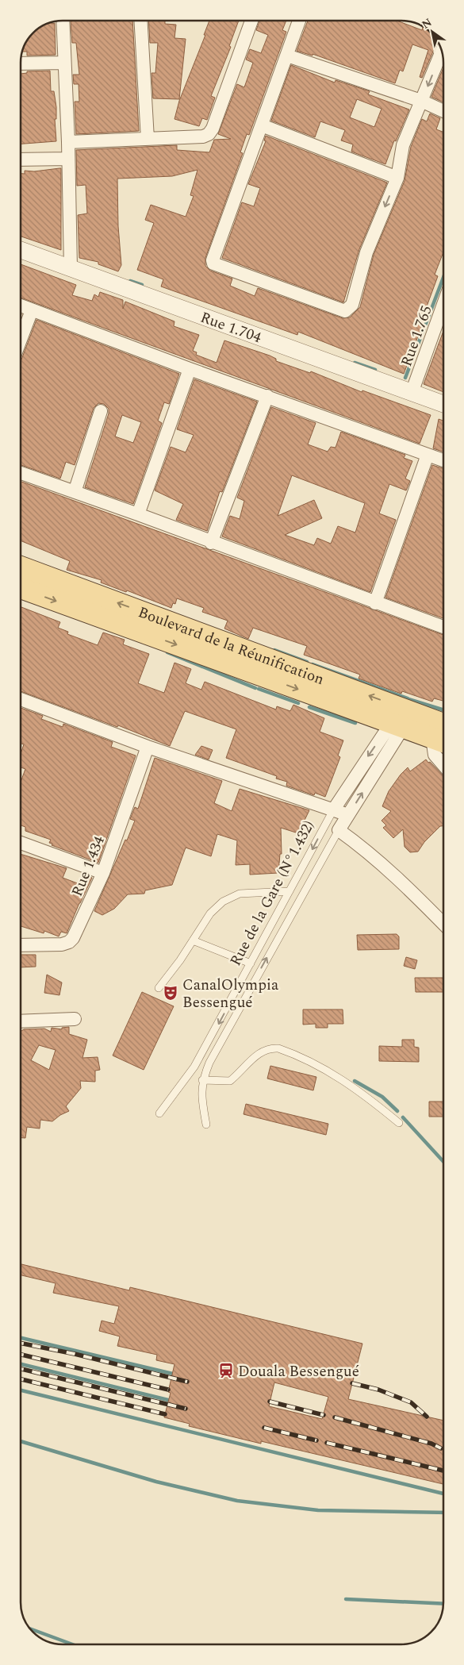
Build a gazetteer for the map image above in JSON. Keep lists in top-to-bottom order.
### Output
{
  "streets": {
    "main road": ["Boulevard de la Réunification"],
    "street": [
      "Rue 1.704",
      "Rue 1.765",
      "Rue 1.434",
      "Rue de la Gare (N°1.432)"
    ]
  },
  "crossings": [
    ["Rue 1.704", "Rue 1.765"],
    ["Boulevard de la Réunification", "Rue de la Gare (N°1.432)"]
  ],
  "places": {
    "theatre": ["CanalOlympia Bessengué"],
    "station": ["Douala Bessengué"]
  },
  "north": "top left"
}
